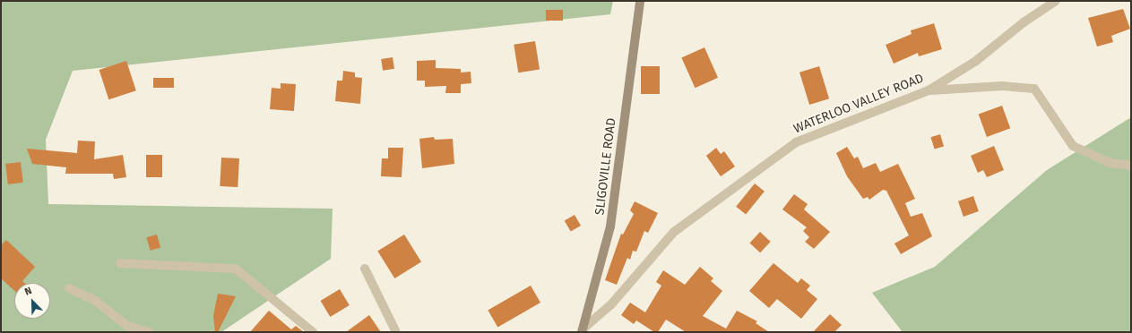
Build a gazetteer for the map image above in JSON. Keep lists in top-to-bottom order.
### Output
{
  "streets": {
    "street": ["WATERLOO VALLEY ROAD", "SLIGOVILLE ROAD"]
  },
  "crossings": [
    ["WATERLOO VALLEY ROAD", "SLIGOVILLE ROAD"]
  ],
  "north": "top left"
}
